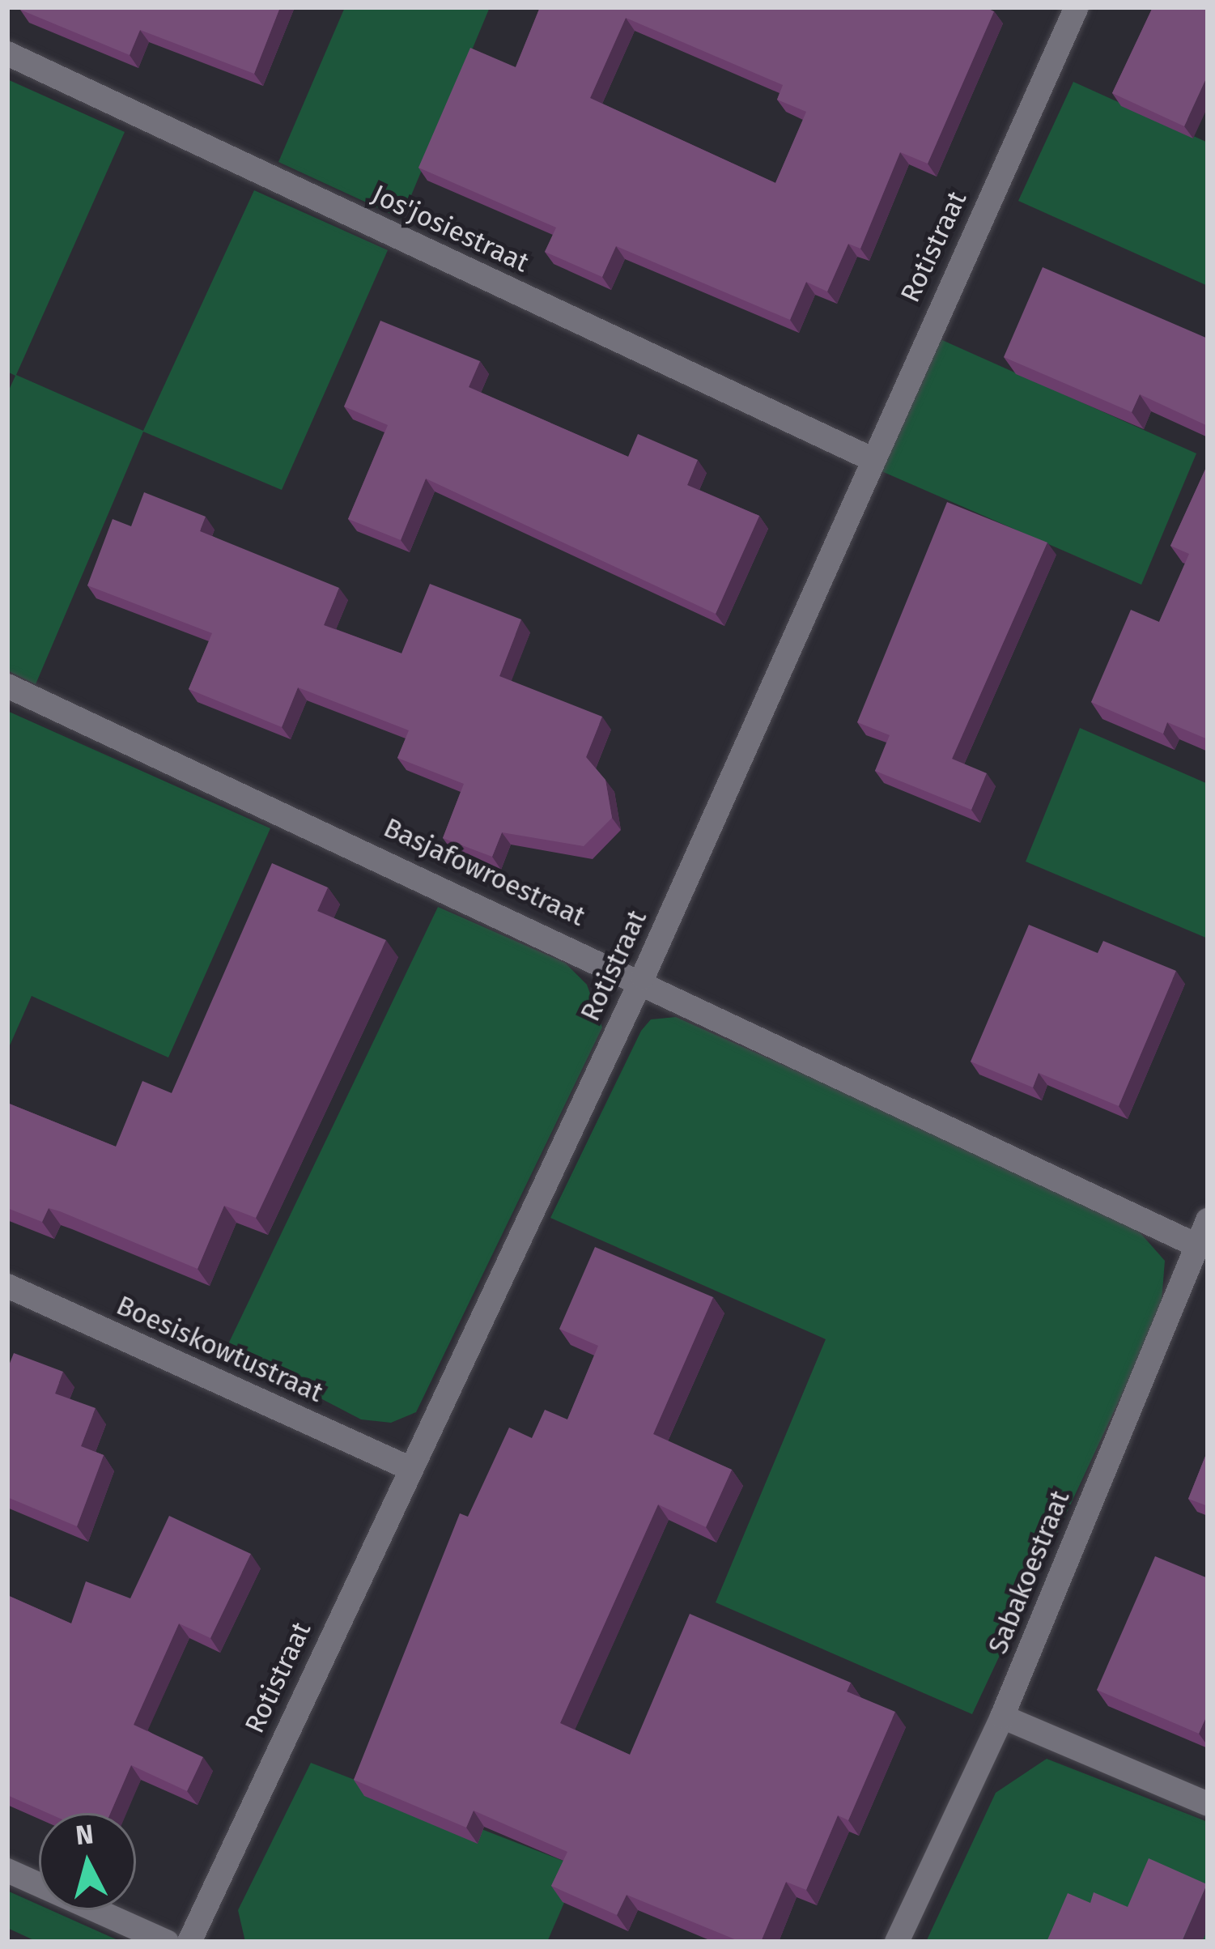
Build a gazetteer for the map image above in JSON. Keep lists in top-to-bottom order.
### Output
{
  "streets": {
    "street": [
      "Jos'josiestraat",
      "Rotistraat",
      "Basjafowroestraat",
      "Boesiskowtustraat",
      "Sabakoestraat"
    ]
  },
  "crossings": [
    ["Jos'josiestraat", "Rotistraat"],
    ["Rotistraat", "Basjafowroestraat"],
    ["Rotistraat", "Boesiskowtustraat"],
    ["Basjafowroestraat", "Sabakoestraat"]
  ],
  "north": "top"
}
